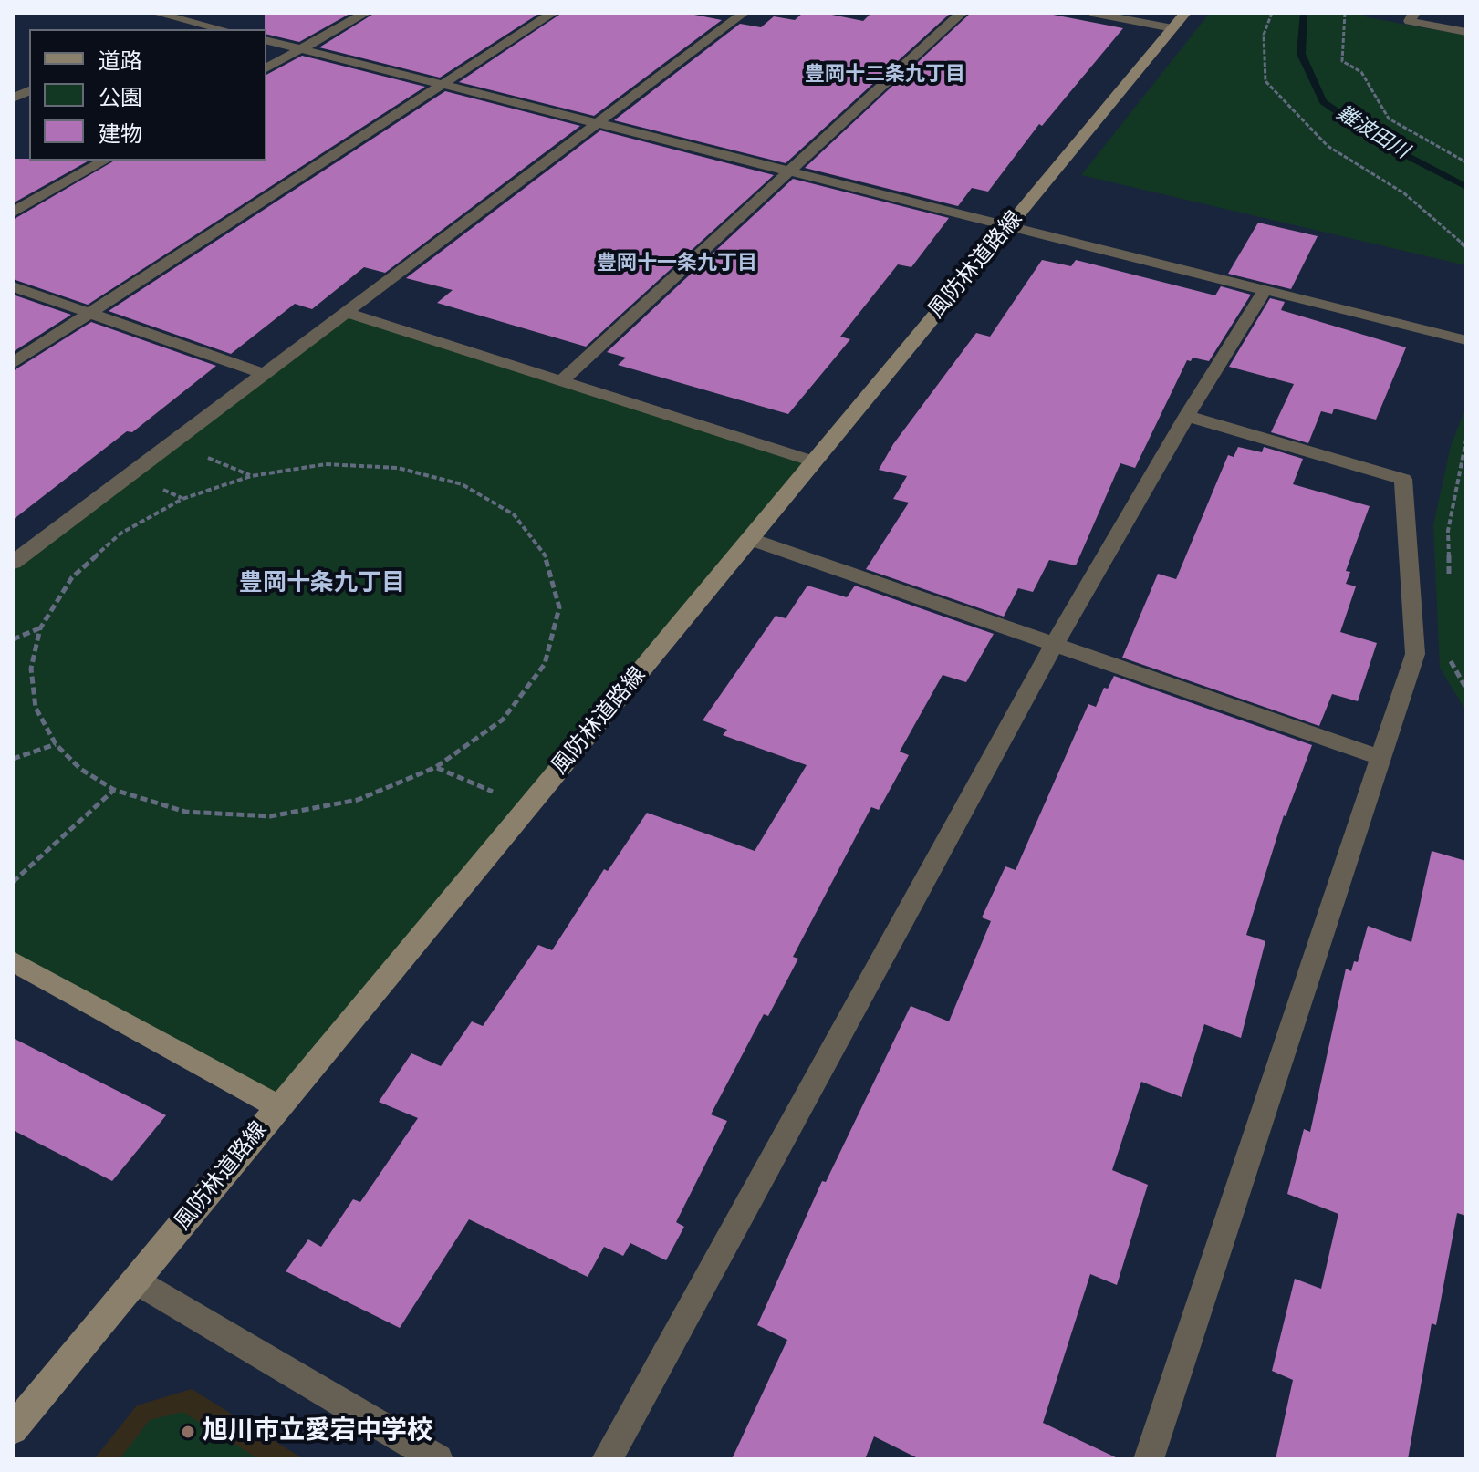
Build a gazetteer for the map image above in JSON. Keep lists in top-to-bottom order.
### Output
{
  "streets": {
    "street": ["風防林道路線"]
  },
  "districts": ["豊岡十二条九丁目", "豊岡十一条九丁目", "豊岡十条九丁目"],
  "water": ["難波田川"],
  "places": ["旭川市立愛宕中学校"],
  "legend": ["道路", "公園", "建物"]
}
